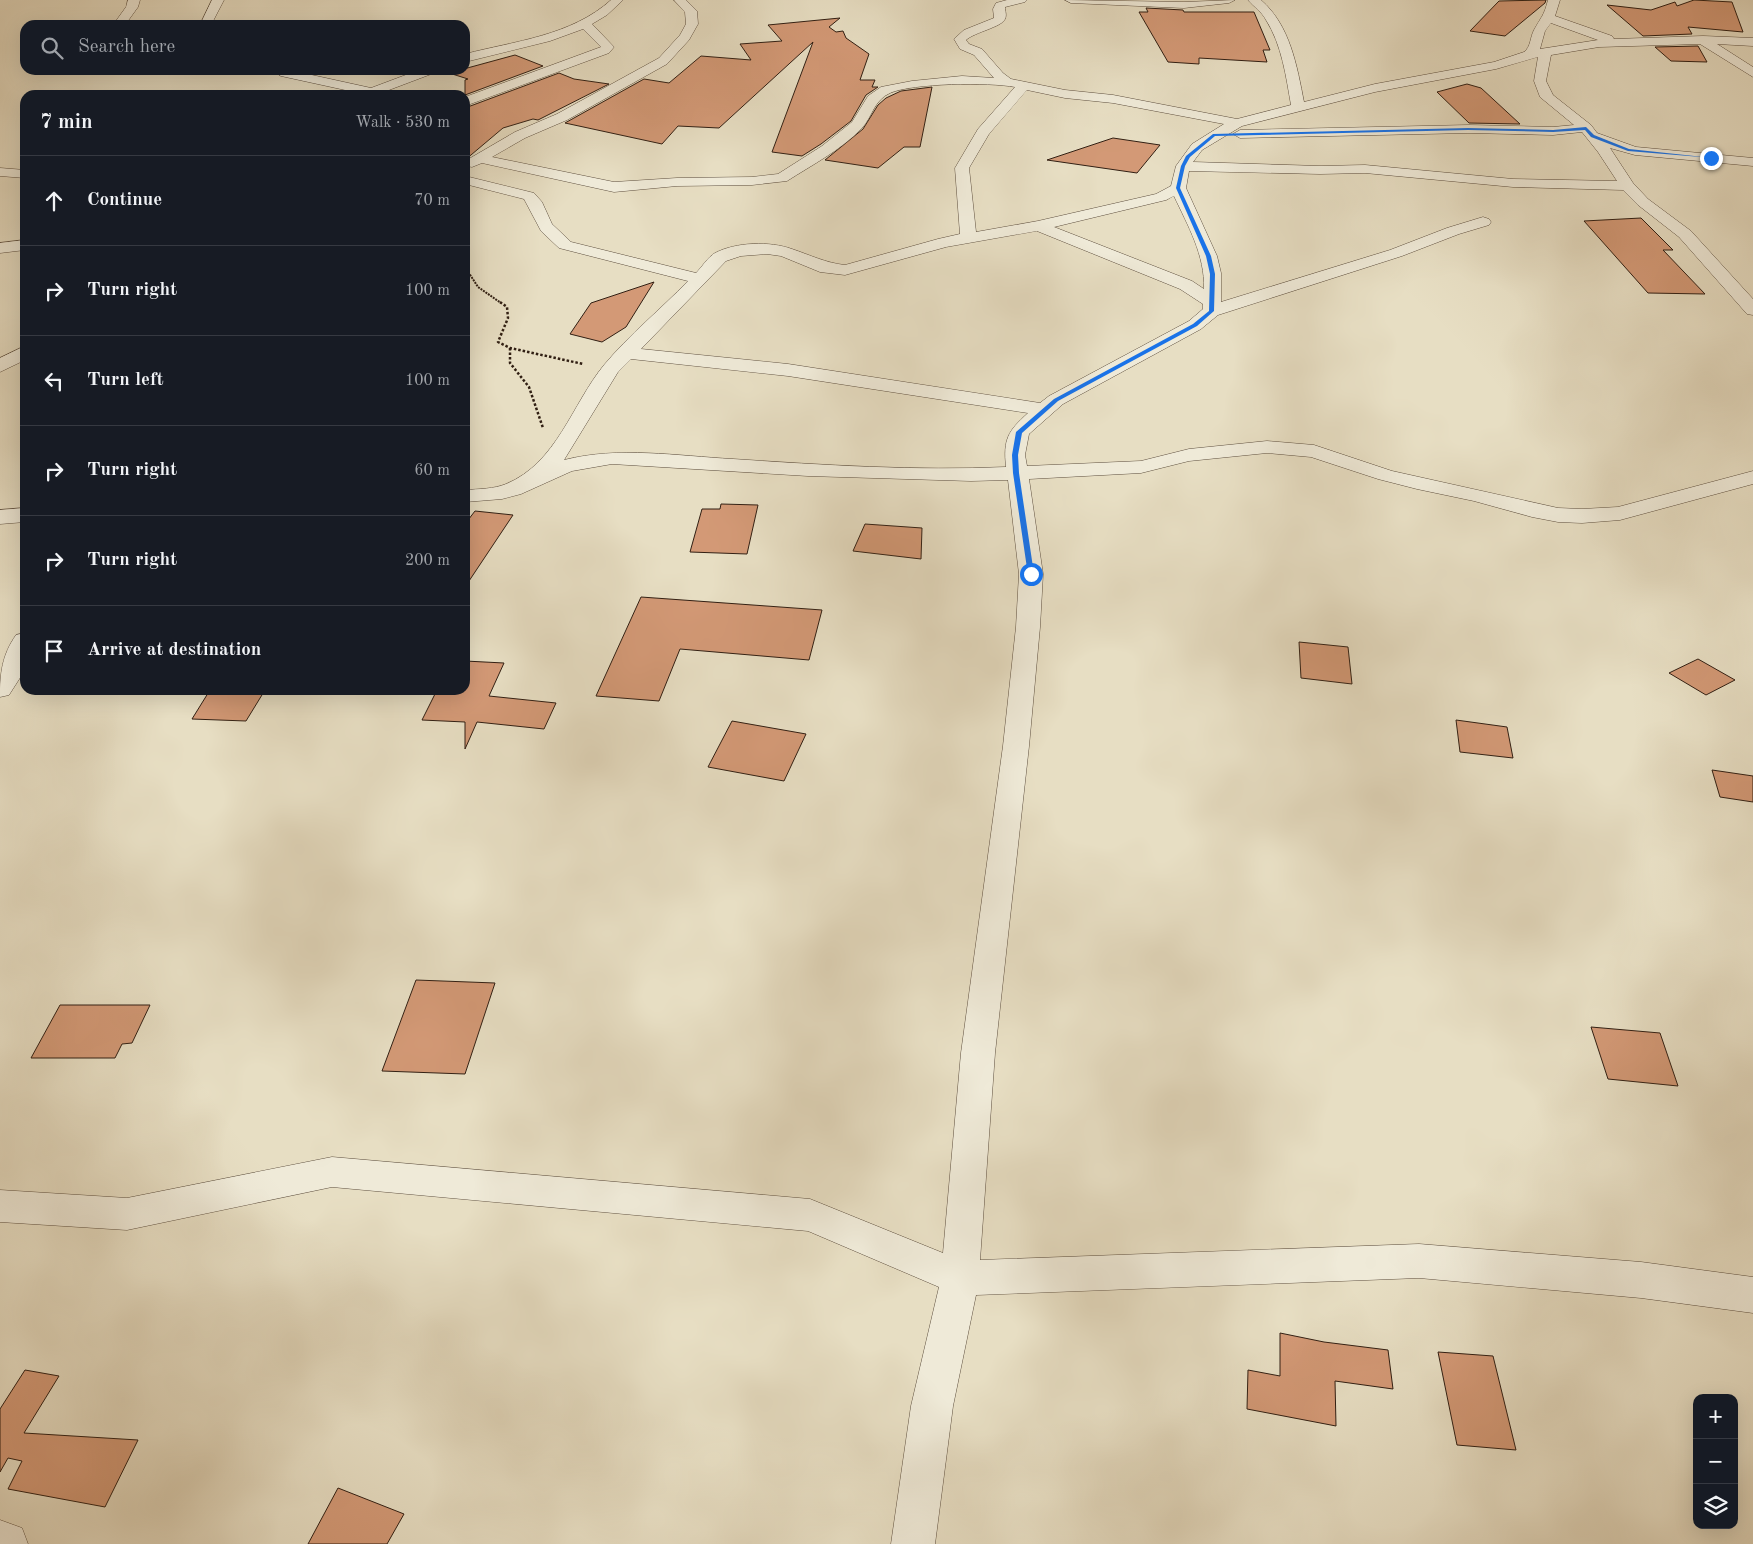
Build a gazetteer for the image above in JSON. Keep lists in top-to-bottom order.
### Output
{
  "page": {
    "search": "Search here",
    "heading": ["7 min", "Walk · 530 m"],
    "list": [
      ["Continue", "70 m"],
      ["Turn right", "100 m"],
      ["Turn left", "100 m"],
      ["Turn right", "60 m"],
      ["Turn right", "200 m"],
      "Arrive at destination"
    ],
    "map_buttons": ["+", "−"]
  }
}
